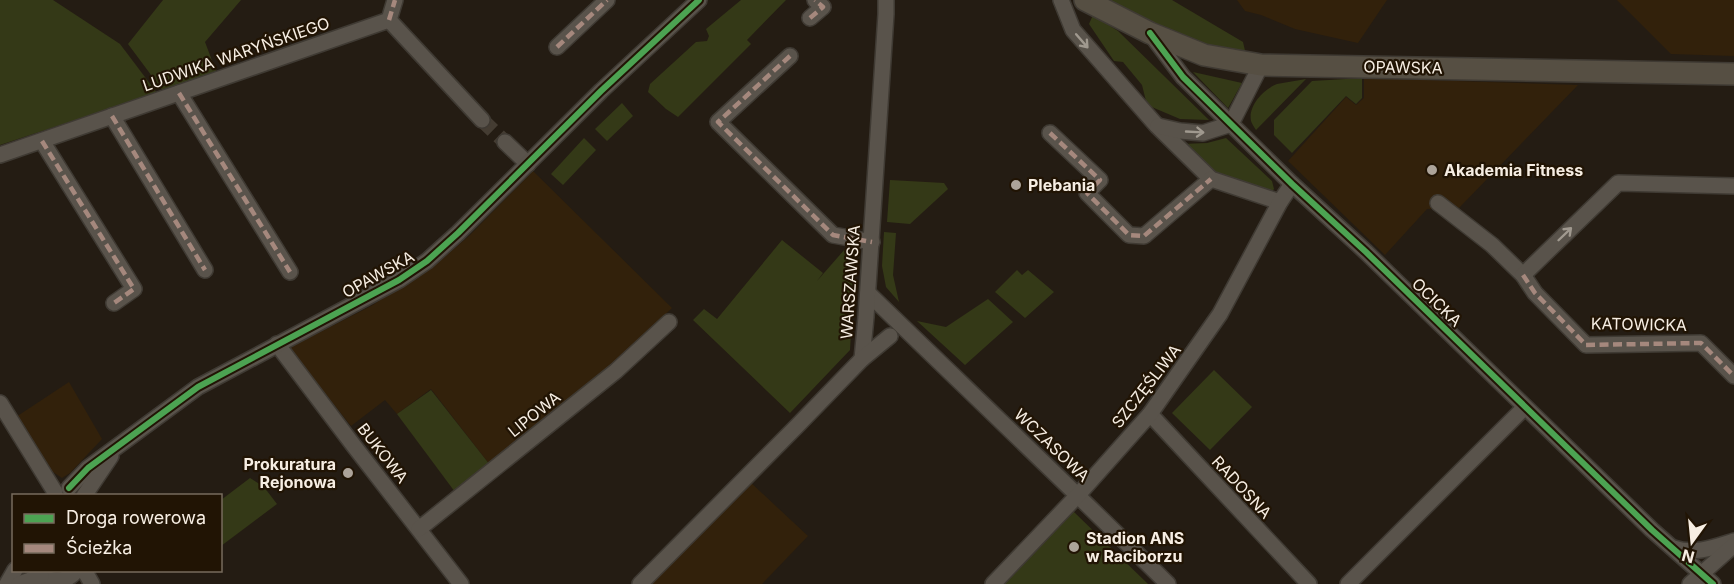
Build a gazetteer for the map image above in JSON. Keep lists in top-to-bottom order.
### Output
{
  "streets": {
    "main road": ["OPAWSKA"],
    "street": [
      "LUDWIKA WARYŃSKIEGO",
      "WARSZAWSKA",
      "OCICKA",
      "KATOWICKA",
      "SZCZĘŚLIWA",
      "LIPOWA",
      "WCZASOWA",
      "BUKOWA",
      "RADOSNA"
    ]
  },
  "crossings": [
    ["OPAWSKA", "OCICKA"],
    ["OPAWSKA", "BUKOWA"],
    ["WARSZAWSKA", "WCZASOWA"],
    ["OCICKA", "SZCZĘŚLIWA"],
    ["SZCZĘŚLIWA", "WCZASOWA"],
    ["SZCZĘŚLIWA", "RADOSNA"],
    ["LIPOWA", "BUKOWA"]
  ],
  "places": [
    "Akademia Fitness",
    "Plebania",
    "Prokuratura Rejonowa",
    "Stadion ANS w Raciborzu"
  ],
  "legend": ["Droga rowerowa", "Ścieżka"],
  "north": "bottom"
}
